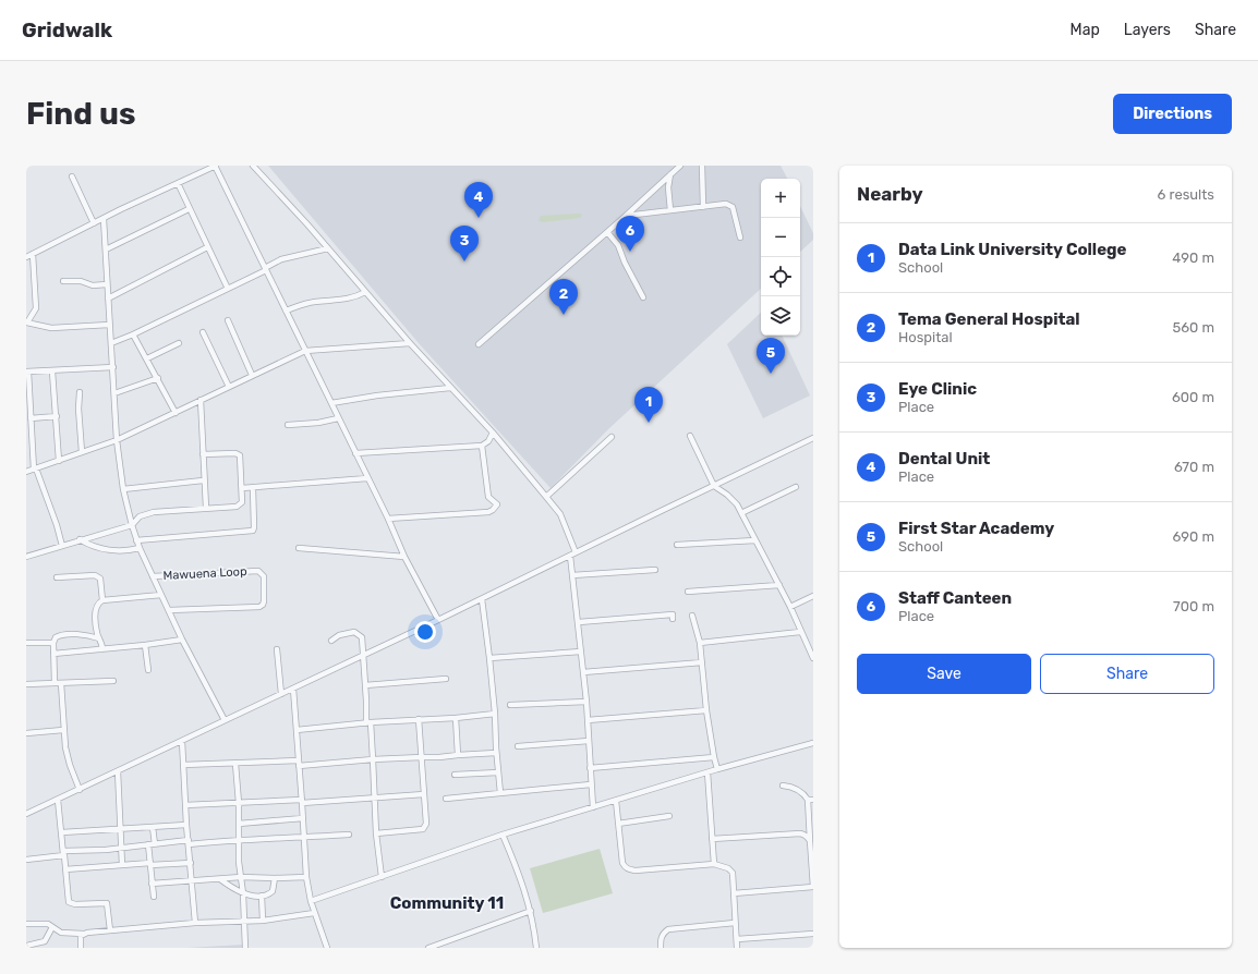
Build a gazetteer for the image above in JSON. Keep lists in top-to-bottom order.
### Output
{
  "streets": {
    "street": ["Mawuena Loop"]
  },
  "districts": ["Community 11"],
  "page": {
    "header": "Gridwalk",
    "nav": ["Map", "Layers", "Share"],
    "buttons": [
      "Directions",
      ["Save", "Share"]
    ],
    "title": "Find us",
    "heading": ["Nearby", "6 results"],
    "map_buttons": ["+", "−"],
    "pins": [
      "4",
      "6",
      "3",
      "2",
      "5",
      "1"
    ],
    "list": [
      {
        "mark": "1",
        "name": "Data Link University College",
        "note": "School",
        "value": "490 m"
      },
      {
        "mark": "2",
        "name": "Tema General Hospital",
        "note": "Hospital",
        "value": "560 m"
      },
      {
        "mark": "3",
        "name": "Eye Clinic",
        "note": "Place",
        "value": "600 m"
      },
      {
        "mark": "4",
        "name": "Dental Unit",
        "note": "Place",
        "value": "670 m"
      },
      {
        "mark": "5",
        "name": "First Star Academy",
        "note": "School",
        "value": "690 m"
      },
      {
        "mark": "6",
        "name": "Staff Canteen",
        "note": "Place",
        "value": "700 m"
      }
    ]
  }
}
